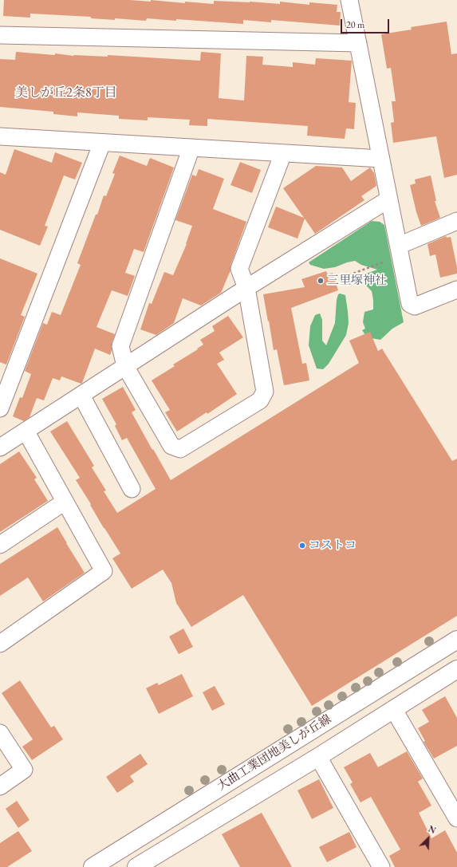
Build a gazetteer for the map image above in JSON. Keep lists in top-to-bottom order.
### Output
{
  "streets": {
    "main road": ["大曲工業団地美しが丘線"]
  },
  "districts": ["美しが丘2条8丁目"],
  "places": ["三里塚神社", "コストコ"],
  "scale_bar": "20 m",
  "north": "top right"
}
